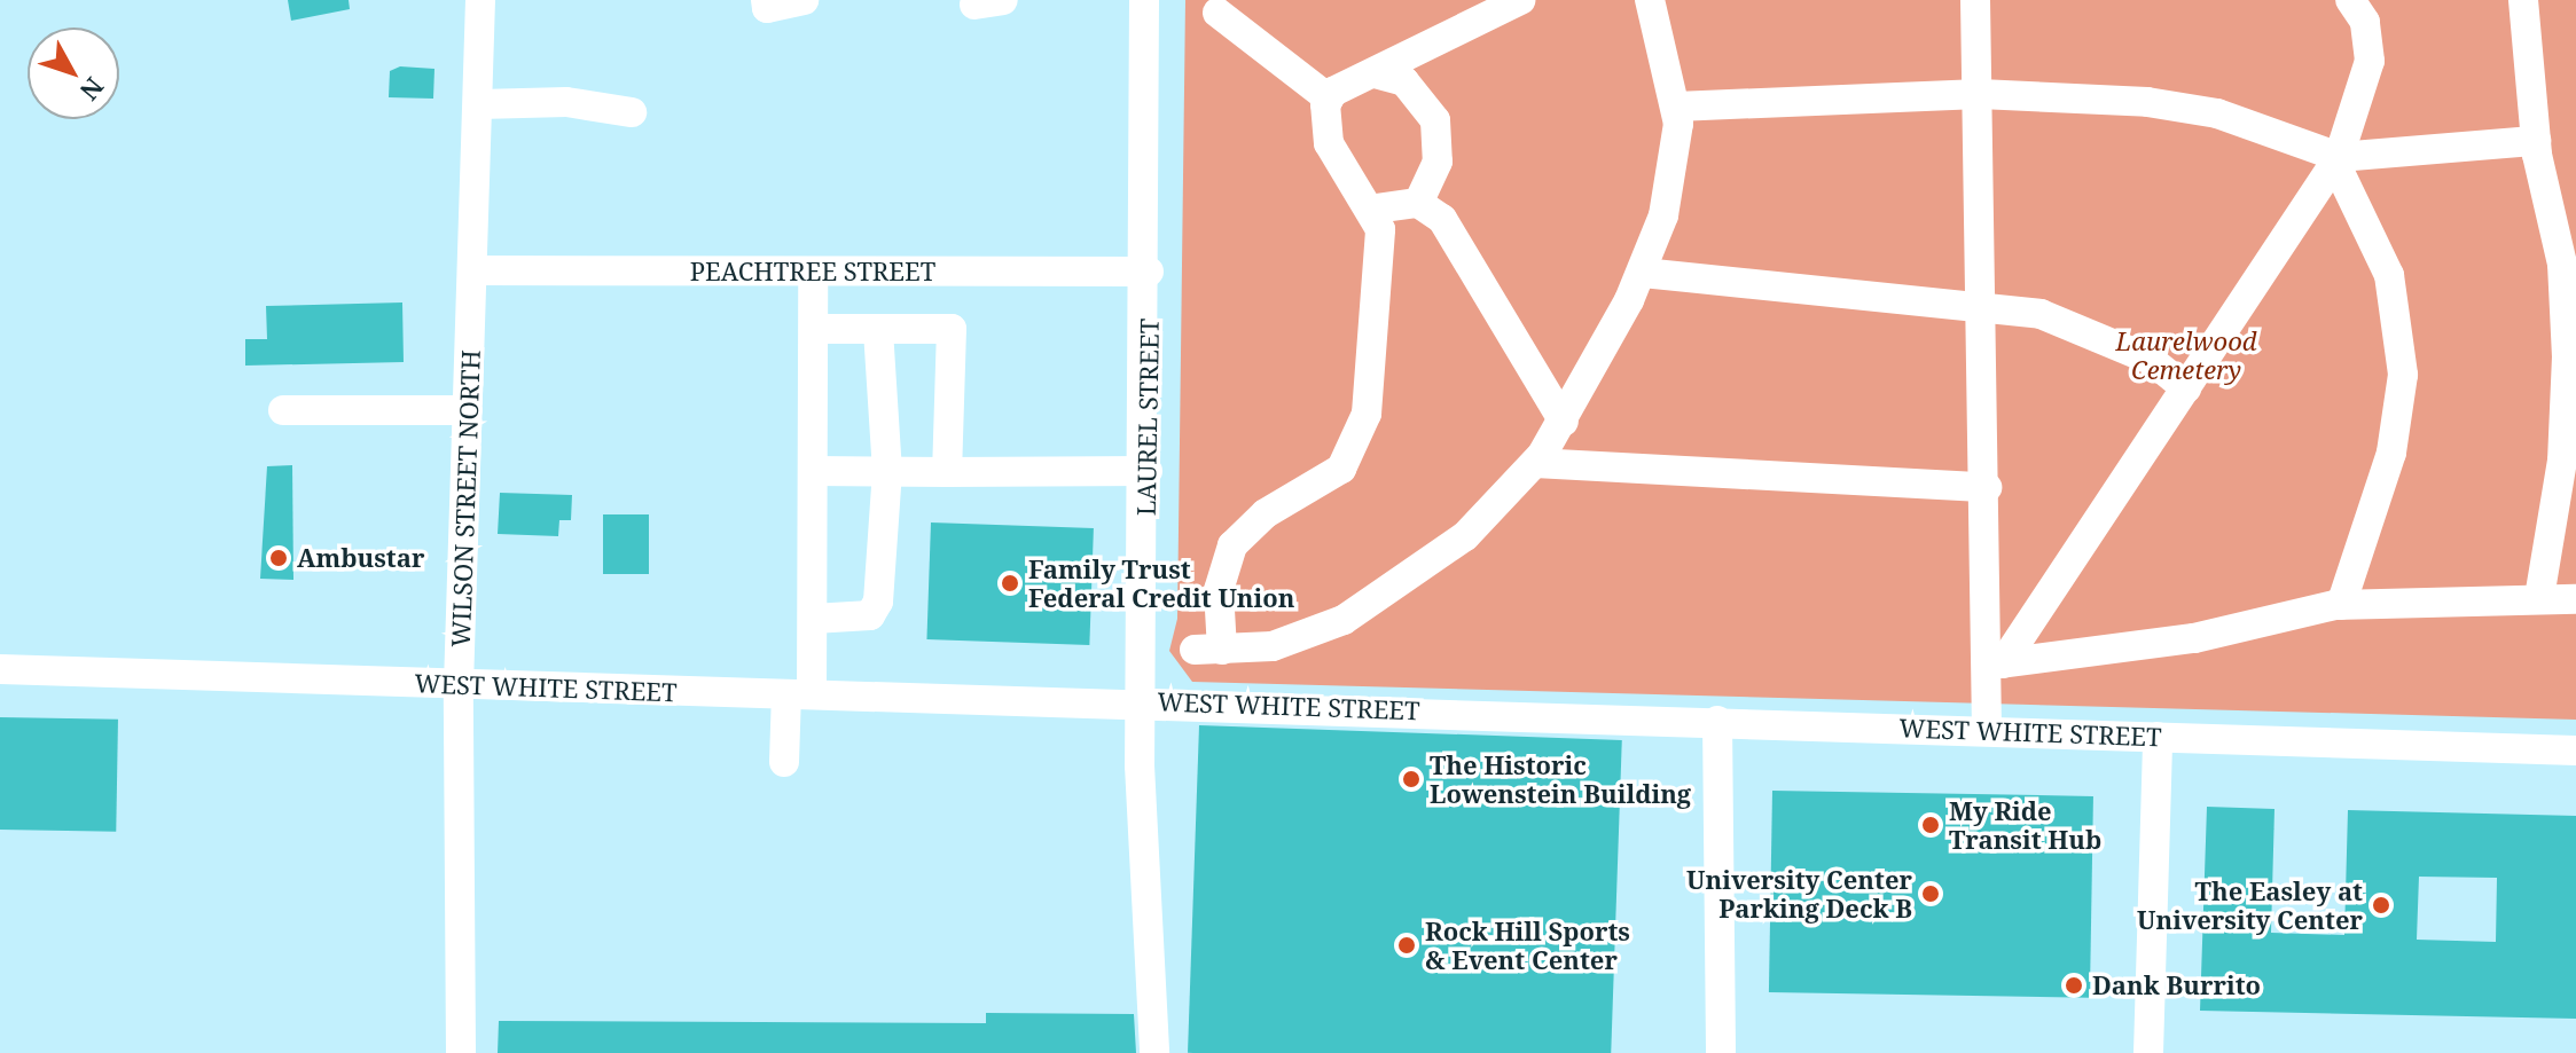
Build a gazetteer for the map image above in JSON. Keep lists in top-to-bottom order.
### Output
{
  "streets": {
    "street": [
      "PEACHTREE STREET",
      "LAUREL STREET",
      "WILSON STREET NORTH",
      "WEST WHITE STREET"
    ]
  },
  "crossings": [
    ["PEACHTREE STREET", "LAUREL STREET"],
    ["PEACHTREE STREET", "WILSON STREET NORTH"],
    ["LAUREL STREET", "WEST WHITE STREET"],
    ["WILSON STREET NORTH", "WEST WHITE STREET"]
  ],
  "parks": ["Laurelwood Cemetery"],
  "places": [
    "Ambustar",
    "Family Trust Federal Credit Union",
    "The Historic Lowenstein Building",
    "My Ride Transit Hub",
    "University Center Parking Deck B",
    "The Easley at University Center",
    "Rock Hill Sports & Event Center",
    "Dank Burrito"
  ],
  "north": "bottom right"
}
